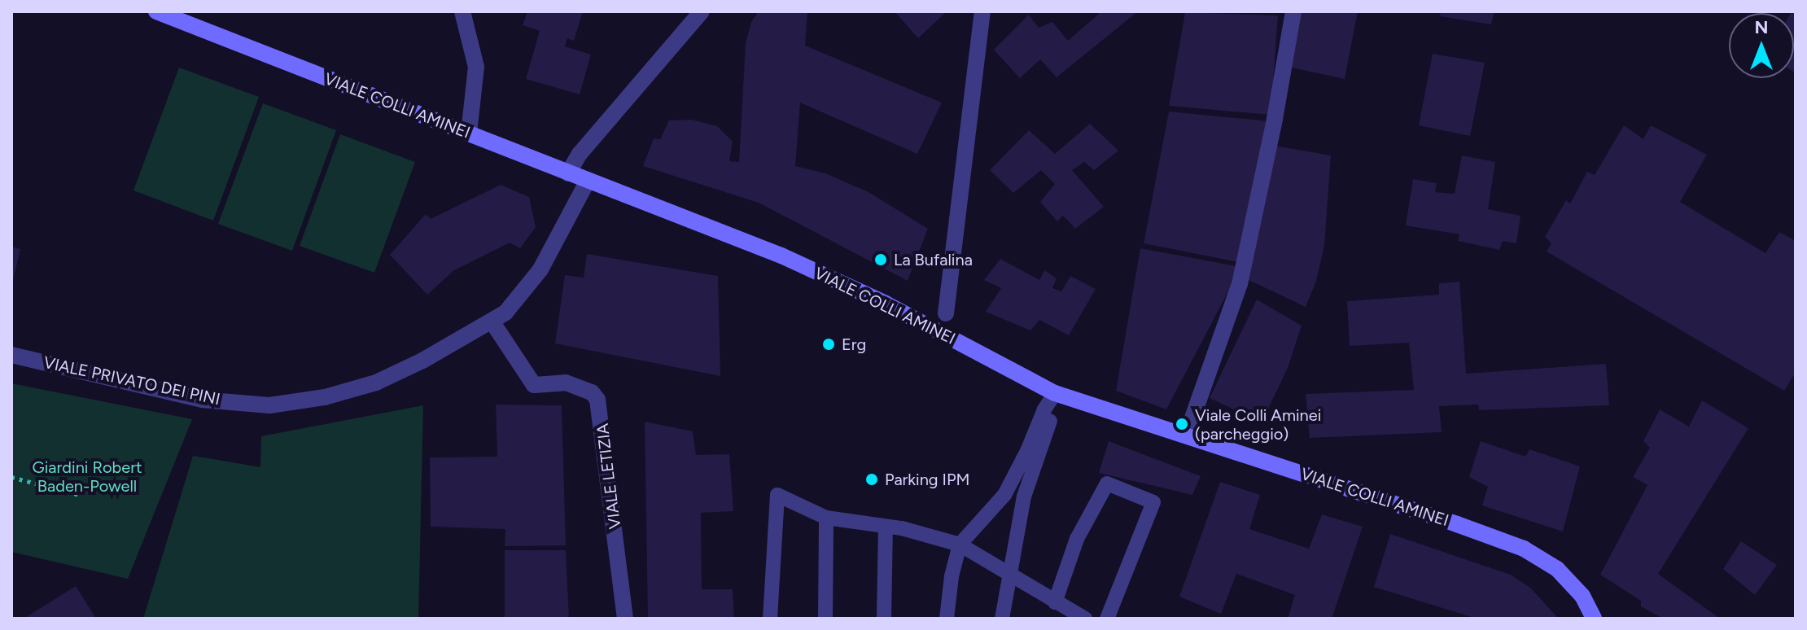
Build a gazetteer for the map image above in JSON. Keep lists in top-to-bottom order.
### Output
{
  "streets": {
    "main road": ["VIALE COLLI AMINEI"],
    "street": ["VIALE PRIVATO DEI PINI", "VIALE LETIZIA"]
  },
  "crossings": [
    ["VIALE COLLI AMINEI", "VIALE PRIVATO DEI PINI"],
    ["VIALE PRIVATO DEI PINI", "VIALE LETIZIA"]
  ],
  "parks": ["Giardini Robert Baden-Powell"],
  "places": [
    "La Bufalina",
    "Erg",
    "Viale Colli Aminei (parcheggio)",
    "Parking IPM"
  ],
  "north": "top"
}
